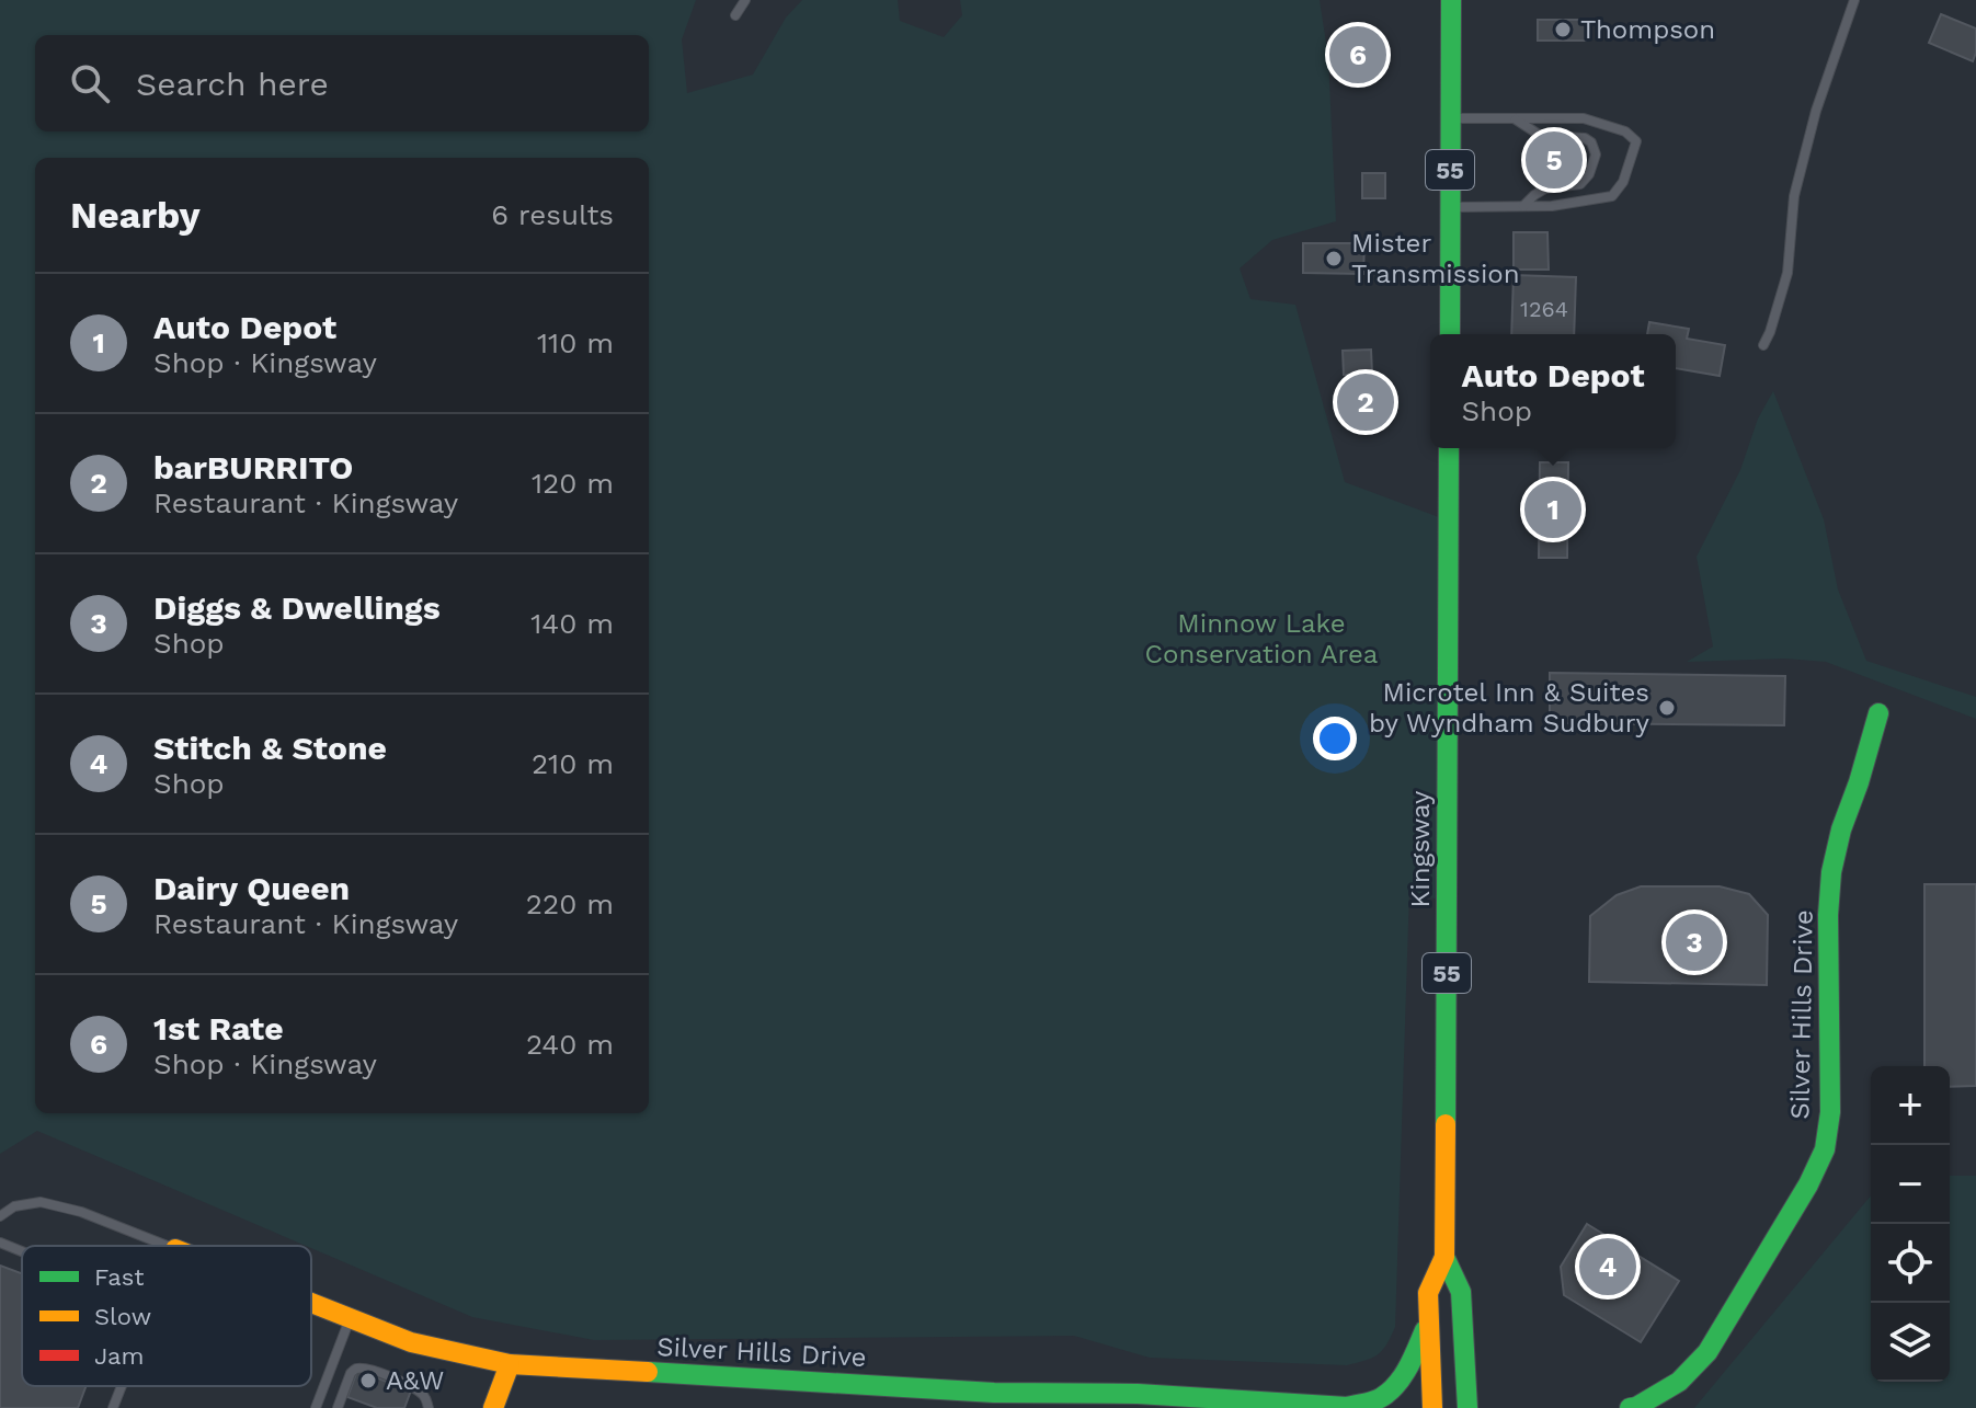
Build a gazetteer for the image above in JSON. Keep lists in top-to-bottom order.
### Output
{
  "streets": {
    "street": ["55", "Kingsway", "Silver Hills Drive"]
  },
  "parks": ["Minnow Lake Conservation Area"],
  "places": [
    "Thompson",
    "Mister Transmission",
    "Microtel Inn & Suites by Wyndham Sudbury",
    "A&W"
  ],
  "house_numbers": ["1264"],
  "legend": ["Fast", "Slow", "Jam"],
  "page": {
    "pins": [
      "6",
      "5",
      "2",
      "1",
      "3",
      "4"
    ],
    "search": "Search here",
    "heading": ["Nearby", "6 results"],
    "list": [
      {
        "mark": "1",
        "name": "Auto Depot",
        "note": "Shop · Kingsway",
        "value": "110 m"
      },
      {
        "mark": "2",
        "name": "barBURRITO",
        "note": "Restaurant · Kingsway",
        "value": "120 m"
      },
      {
        "mark": "3",
        "name": "Diggs & Dwellings",
        "note": "Shop",
        "value": "140 m"
      },
      {
        "mark": "4",
        "name": "Stitch & Stone",
        "note": "Shop",
        "value": "210 m"
      },
      {
        "mark": "5",
        "name": "Dairy Queen",
        "note": "Restaurant · Kingsway",
        "value": "220 m"
      },
      {
        "mark": "6",
        "name": "1st Rate",
        "note": "Shop · Kingsway",
        "value": "240 m"
      }
    ],
    "popup": ["Auto Depot", "Shop"],
    "map_buttons": ["+", "−"]
  }
}
